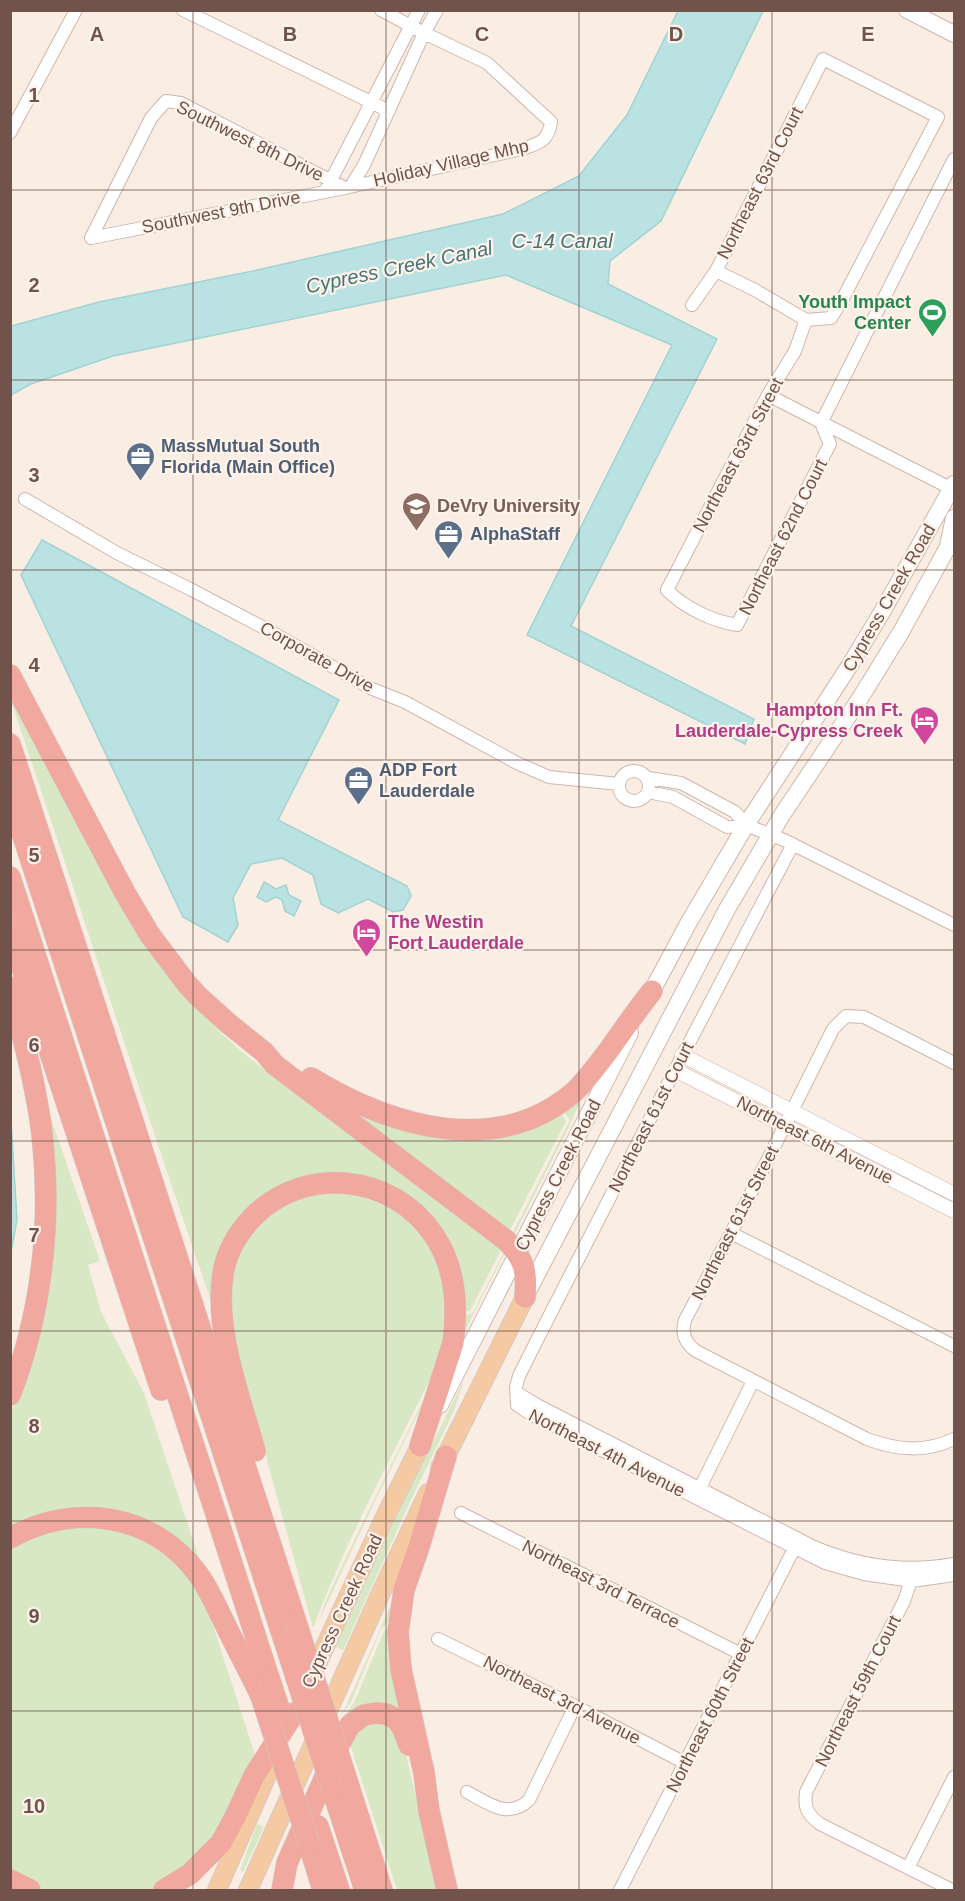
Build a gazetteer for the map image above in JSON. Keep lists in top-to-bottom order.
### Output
{
  "streets": {
    "main road": ["Cypress Creek Road"],
    "street": [
      "Southwest 8th Drive",
      "Holiday Village Mhp",
      "Northeast 63rd Court",
      "Southwest 9th Drive",
      "Northeast 63rd Street",
      "Northeast 62nd Court",
      "Corporate Drive",
      "Northeast 61st Court",
      "Northeast 6th Avenue",
      "Northeast 61st Street",
      "Northeast 4th Avenue",
      "Northeast 3rd Terrace",
      "Northeast 59th Court",
      "Northeast 3rd Avenue",
      "Northeast 60th Street"
    ]
  },
  "crossings": [
    ["Southwest 8th Drive", "Southwest 9th Drive"],
    ["Holiday Village Mhp", "Southwest 9th Drive"],
    ["Northeast 63rd Court", "Northeast 63rd Street"],
    ["Northeast 63rd Street", "Northeast 62nd Court"],
    ["Northeast 61st Court", "Northeast 6th Avenue"],
    ["Northeast 61st Court", "Northeast 4th Avenue"],
    ["Northeast 6th Avenue", "Northeast 61st Street"],
    ["Northeast 4th Avenue", "Northeast 59th Court"],
    ["Northeast 4th Avenue", "Northeast 60th Street"],
    ["Northeast 3rd Terrace", "Northeast 60th Street"],
    ["Northeast 3rd Avenue", "Northeast 60th Street"]
  ],
  "water": ["C-14 Canal", "Cypress Creek Canal"],
  "places": {
    "sports": ["Youth Impact Center"],
    "office": ["MassMutual South Florida (Main Office)", "AlphaStaff", "ADP Fort Lauderdale"],
    "school or university": ["DeVry University"],
    "hotel": ["Hampton Inn Ft. Lauderdale-Cypress Creek", "The Westin Fort Lauderdale"]
  },
  "grid": {
    "columns": [
      "A",
      "B",
      "C",
      "D",
      "E"
    ],
    "rows": [
      "1",
      "2",
      "3",
      "4",
      "5",
      "6",
      "7",
      "8",
      "9",
      "10"
    ]
  }
}
